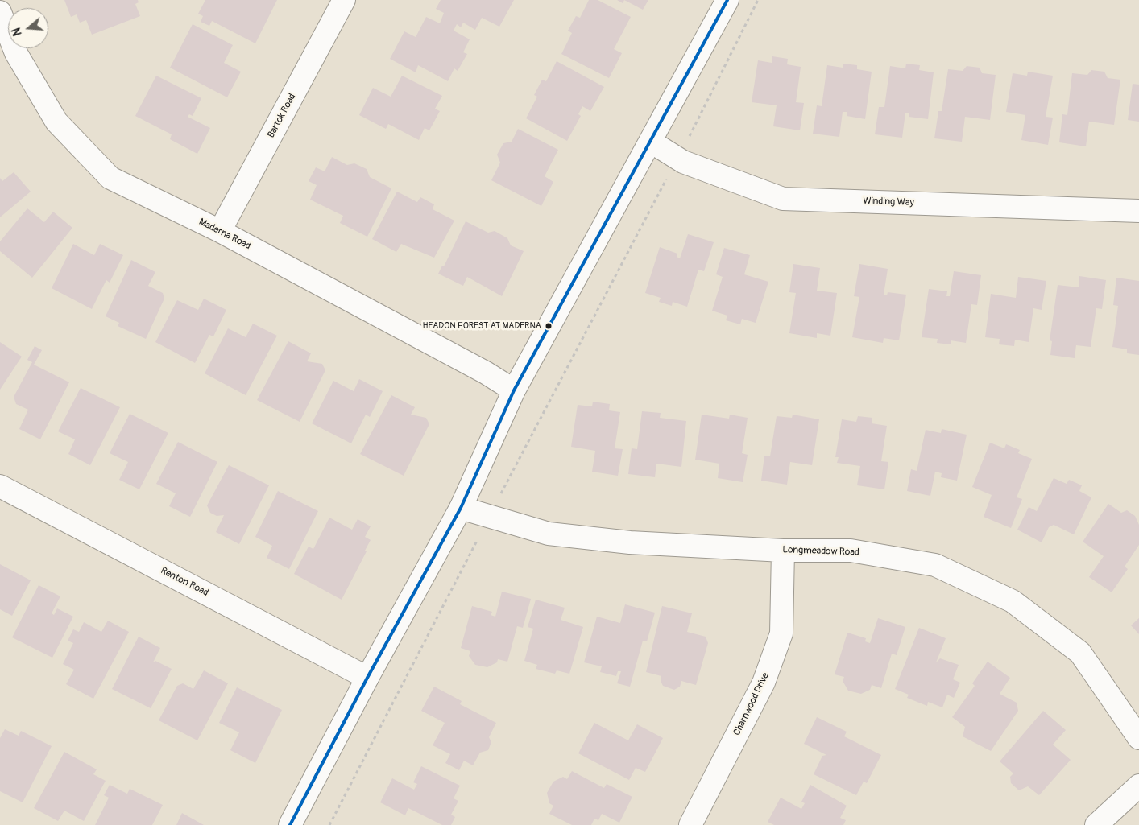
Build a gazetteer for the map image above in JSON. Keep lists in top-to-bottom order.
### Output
{
  "streets": {
    "street": [
      "Bartok Road",
      "Winding Way",
      "Maderna Road",
      "Longmeadow Road",
      "Renton Road",
      "Charnwood Drive"
    ]
  },
  "crossings": [
    ["Bartok Road", "Maderna Road"],
    ["Longmeadow Road", "Charnwood Drive"]
  ],
  "places": ["HEADON FOREST AT MADERNA"],
  "north": "left"
}
